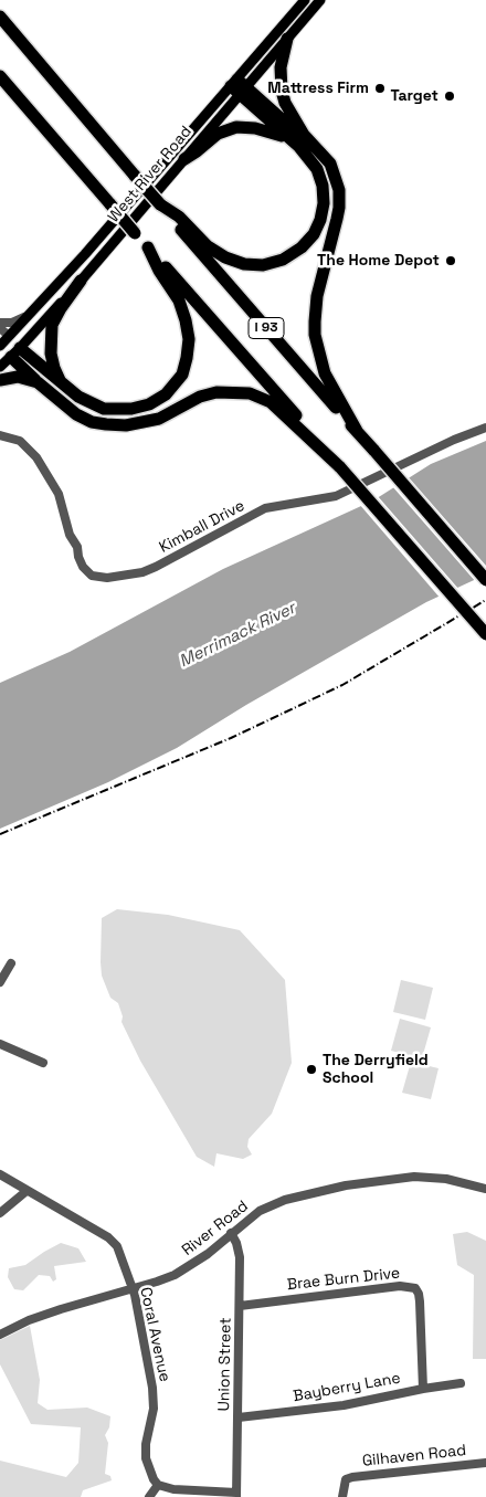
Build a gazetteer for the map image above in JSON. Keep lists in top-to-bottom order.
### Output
{
  "streets": {
    "highway": ["I 93"],
    "main road": ["West River Road"],
    "street": [
      "Kimball Drive",
      "River Road",
      "Brae Burn Drive",
      "Coral Avenue",
      "Union Street",
      "Bayberry Lane",
      "Gilhaven Road"
    ]
  },
  "crossings": [
    ["River Road", "Coral Avenue"],
    ["River Road", "Union Street"],
    ["Brae Burn Drive", "Union Street"],
    ["Brae Burn Drive", "Bayberry Lane"],
    ["Union Street", "Bayberry Lane"]
  ],
  "water": ["Merrimack River"],
  "places": [
    "Mattress Firm",
    "Target",
    "The Home Depot",
    "The Derryfield School"
  ]
}
